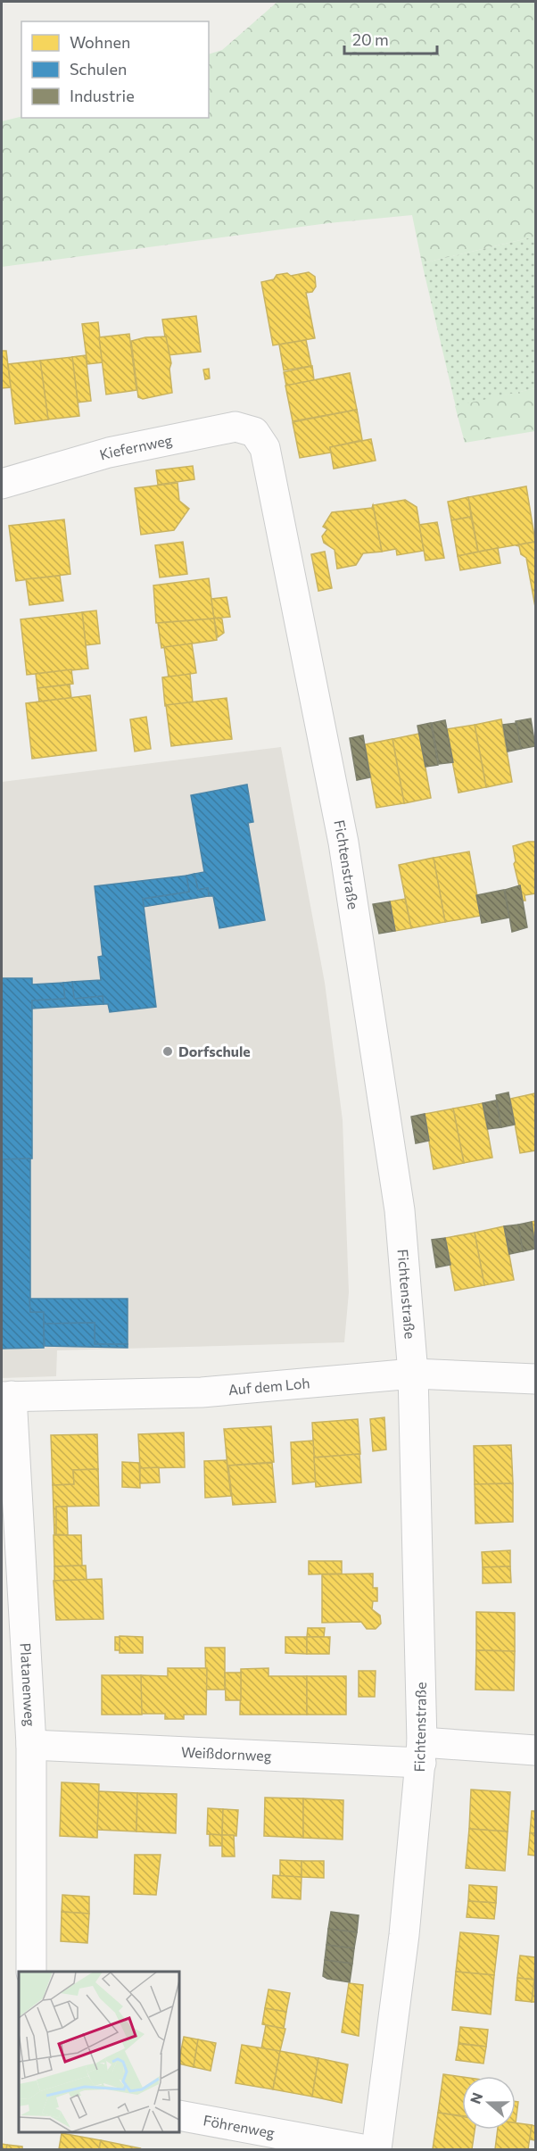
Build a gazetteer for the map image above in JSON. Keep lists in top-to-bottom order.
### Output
{
  "streets": {
    "street": [
      "Kiefernweg",
      "Fichtenstraße",
      "Auf dem Loh",
      "Platanenweg",
      "Weißdornweg",
      "Föhrenweg"
    ]
  },
  "crossings": [
    ["Kiefernweg", "Fichtenstraße"],
    ["Fichtenstraße", "Auf dem Loh"],
    ["Fichtenstraße", "Weißdornweg"],
    ["Auf dem Loh", "Platanenweg"],
    ["Platanenweg", "Weißdornweg"]
  ],
  "places": ["Dorfschule"],
  "legend": ["Wohnen", "Schulen", "Industrie"],
  "scale_bar": "20 m",
  "north": "left"
}
